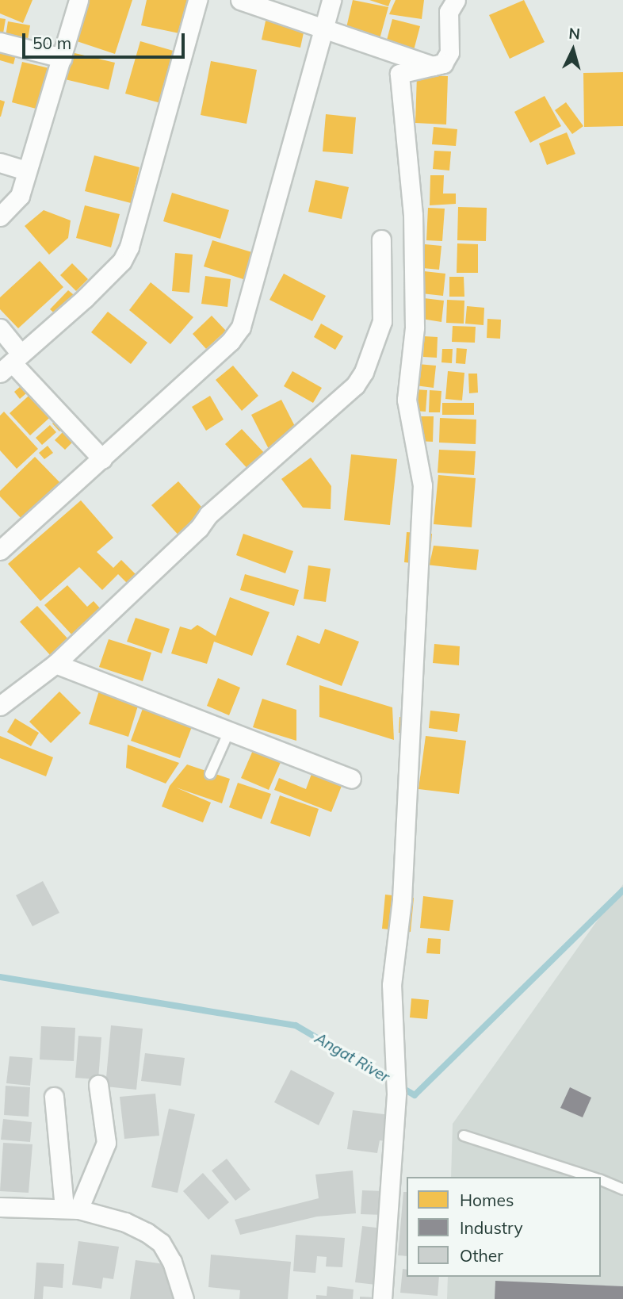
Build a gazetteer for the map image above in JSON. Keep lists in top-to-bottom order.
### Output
{
  "water": ["Angat River"],
  "legend": ["Homes", "Industry", "Other"],
  "scale_bar": "50 m",
  "north": "top"
}
